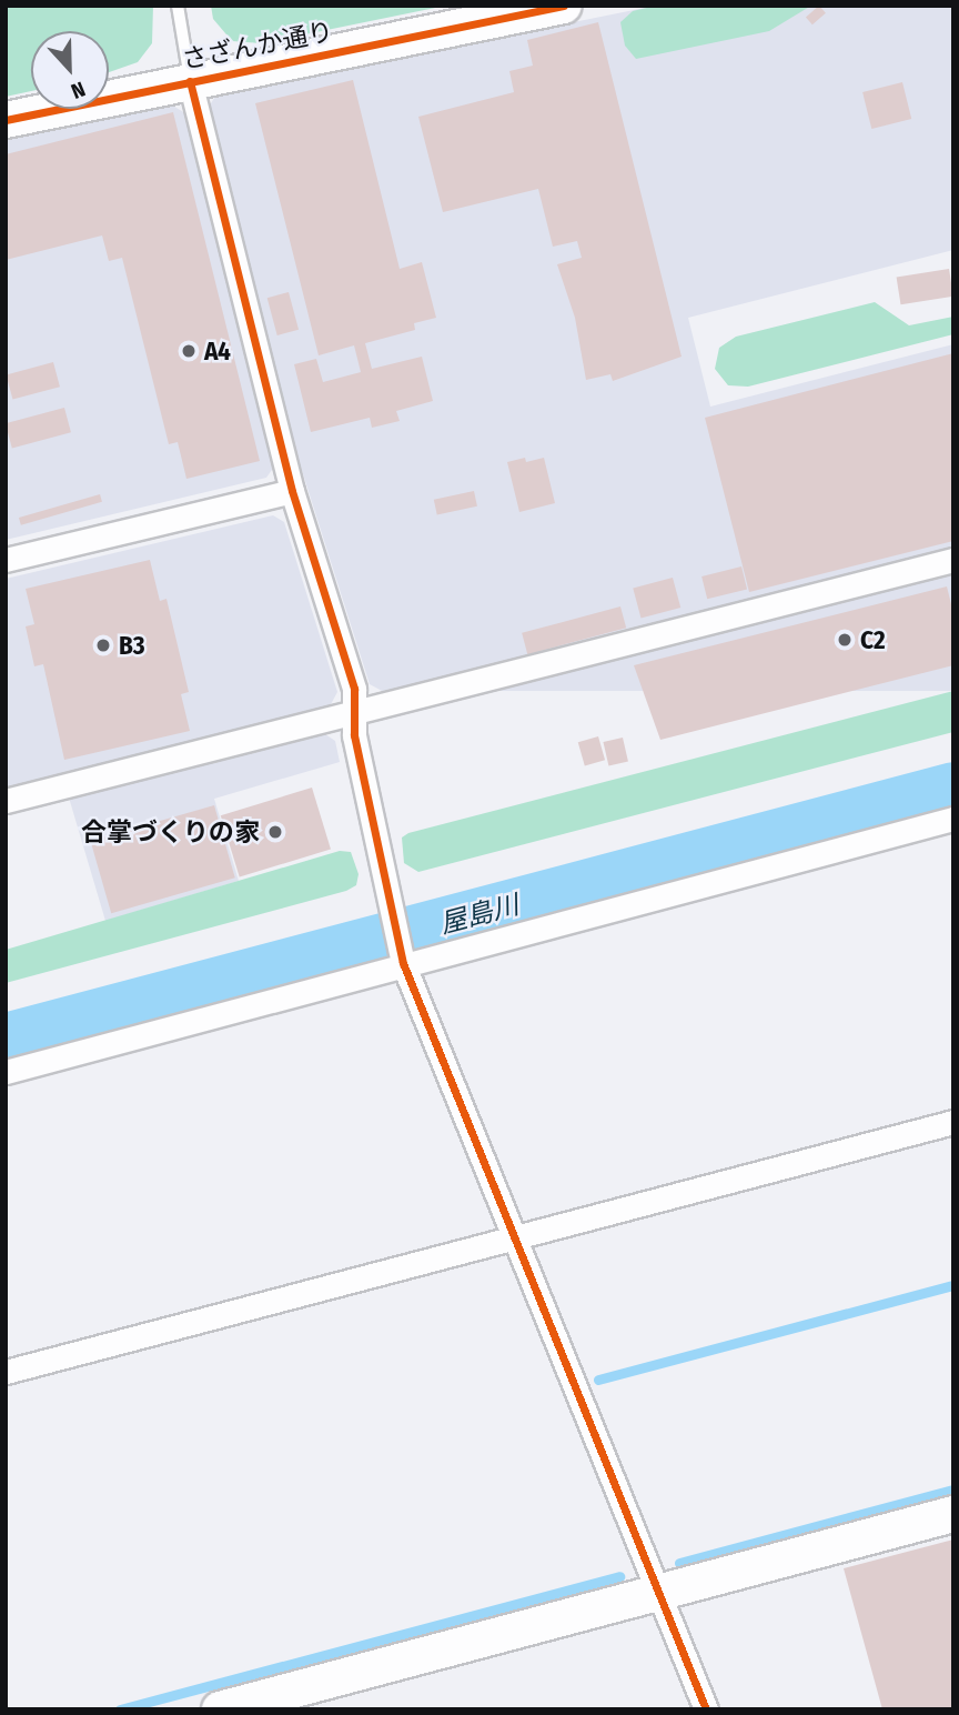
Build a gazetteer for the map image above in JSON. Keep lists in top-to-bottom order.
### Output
{
  "streets": {
    "street": ["さざんか通り"]
  },
  "water": ["屋島川"],
  "places": [
    "A4",
    "C2",
    "B3",
    "合掌づくりの家"
  ],
  "north": "bottom"
}
